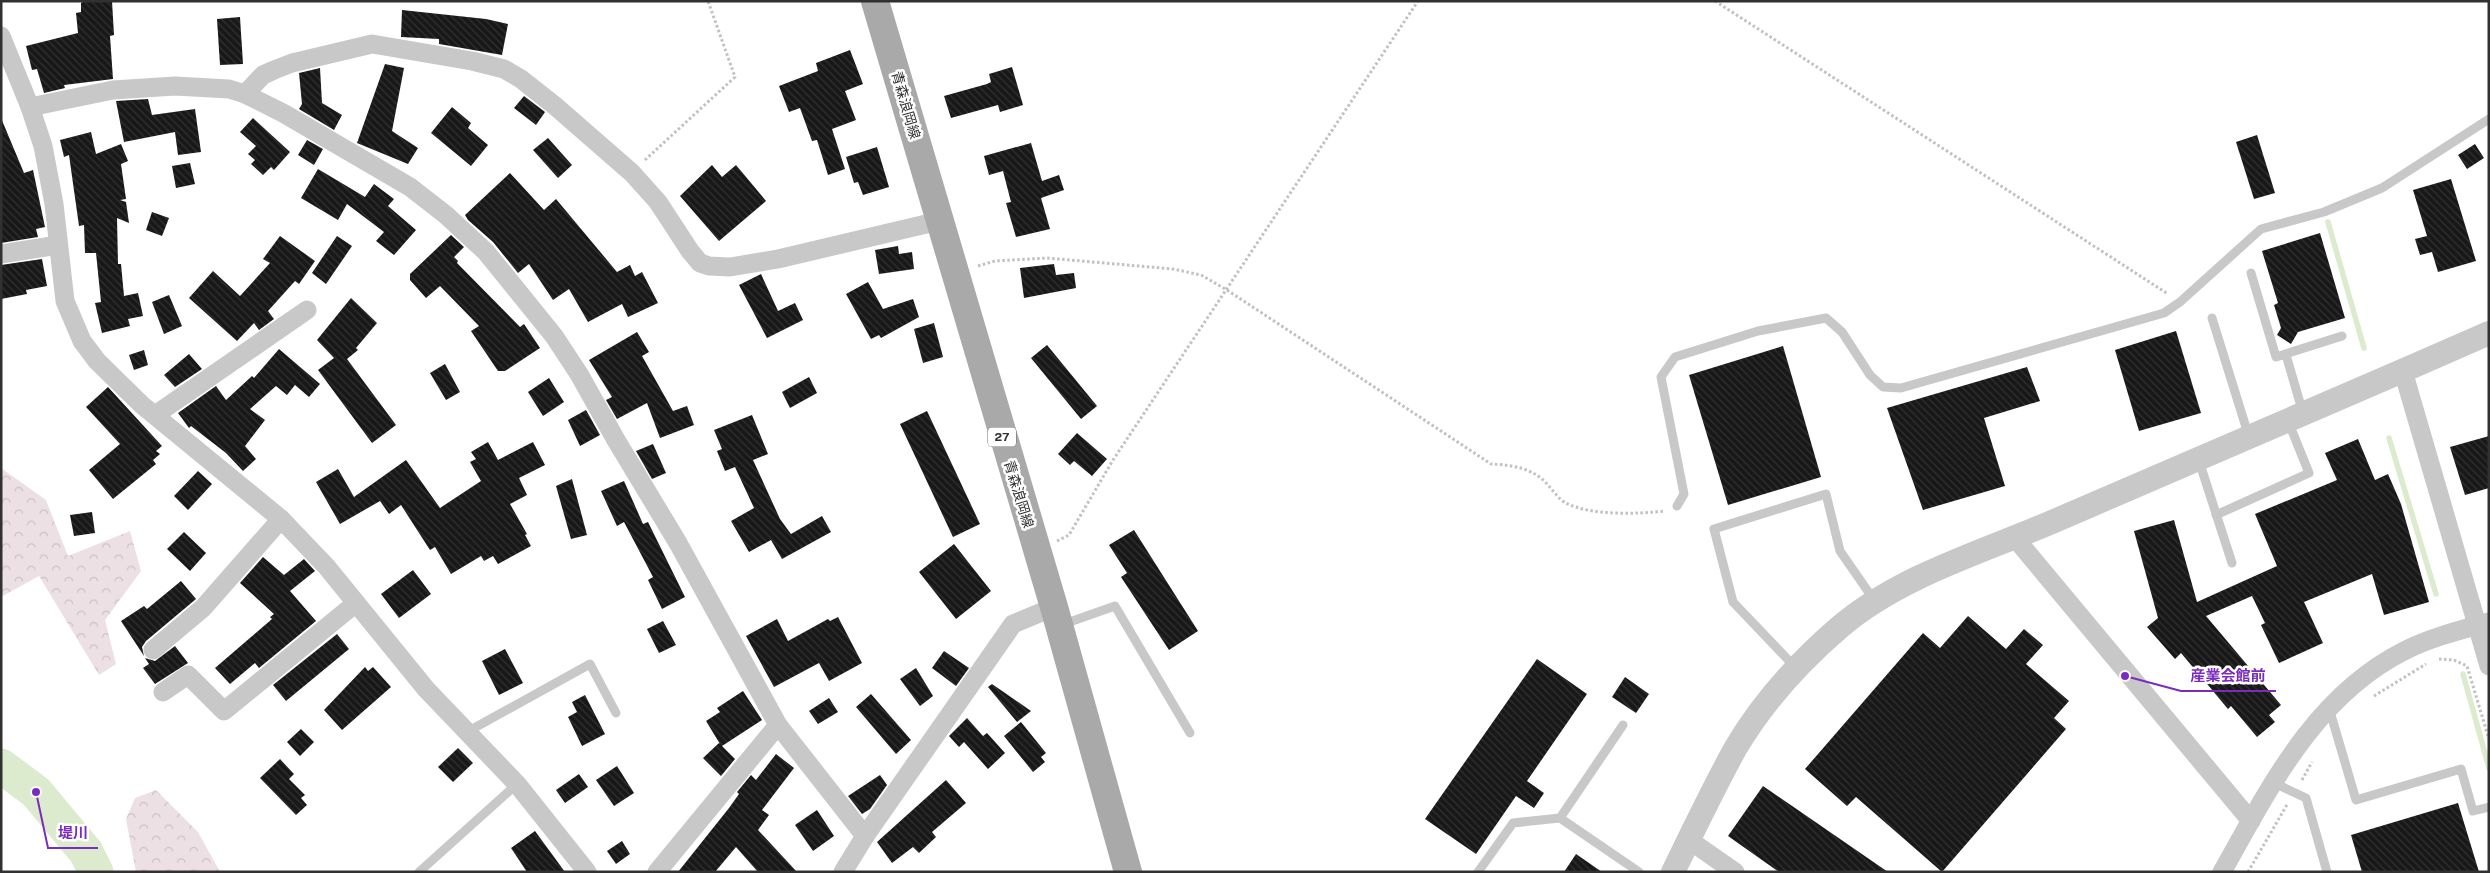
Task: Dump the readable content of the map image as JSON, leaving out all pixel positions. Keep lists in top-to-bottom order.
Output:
{
  "streets": {
    "main road": ["青森浪岡線", "27"]
  },
  "places": ["産業会館前", "堤川"]
}
